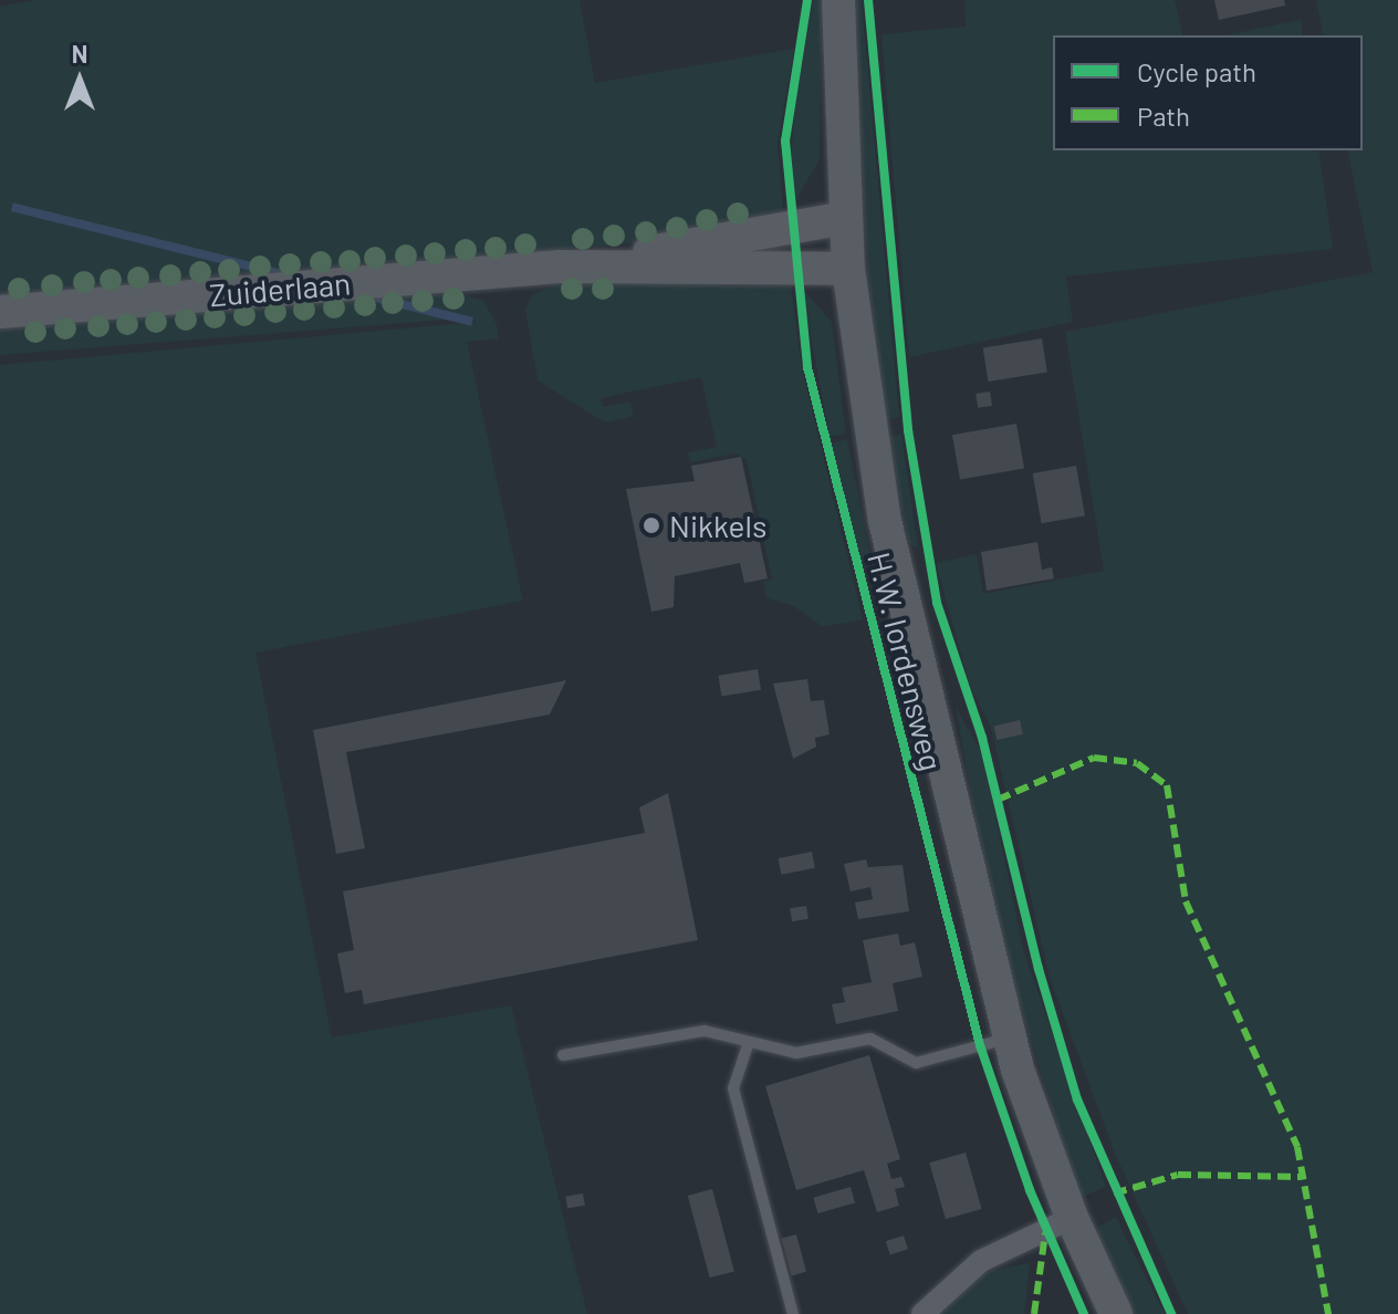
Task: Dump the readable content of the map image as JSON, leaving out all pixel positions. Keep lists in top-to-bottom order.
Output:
{
  "streets": {
    "main road": ["Zuiderlaan", "H.W. Iordensweg"]
  },
  "crossings": [
    ["Zuiderlaan", "H.W. Iordensweg"]
  ],
  "places": ["Nikkels"],
  "legend": ["Cycle path", "Path"],
  "north": "top"
}
